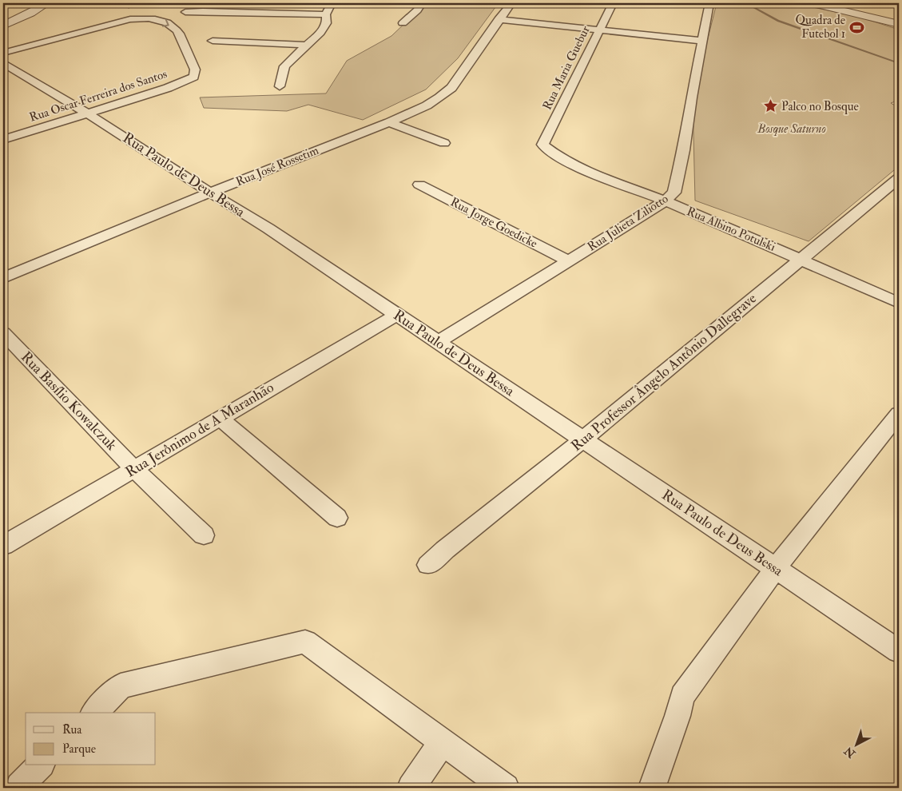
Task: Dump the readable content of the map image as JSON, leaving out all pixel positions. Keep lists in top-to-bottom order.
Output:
{
  "streets": {
    "street": [
      "Rua Maria Guebur",
      "Rua Oscar Ferreira dos Santos",
      "Rua José Rossetim",
      "Rua Paulo de Deus Bessa",
      "Rua Jorge Goedicke",
      "Rua Julieta Ziliotto",
      "Rua Albino Potulski",
      "Rua Professor Ângelo Antônio Dallegrave",
      "Rua Basílio Kowalczuk",
      "Rua Jerônimo de A Maranhão"
    ]
  },
  "crossings": [
    ["Rua Maria Guebur", "Rua Albino Potulski"],
    ["Rua Oscar Ferreira dos Santos", "Rua Paulo de Deus Bessa"],
    ["Rua José Rossetim", "Rua Paulo de Deus Bessa"],
    ["Rua Paulo de Deus Bessa", "Rua Julieta Ziliotto"],
    ["Rua Paulo de Deus Bessa", "Rua Professor Ângelo Antônio Dallegrave"],
    ["Rua Paulo de Deus Bessa", "Rua Jerônimo de A Maranhão"],
    ["Rua Jorge Goedicke", "Rua Julieta Ziliotto"],
    ["Rua Julieta Ziliotto", "Rua Albino Potulski"],
    ["Rua Albino Potulski", "Rua Professor Ângelo Antônio Dallegrave"],
    ["Rua Basílio Kowalczuk", "Rua Jerônimo de A Maranhão"]
  ],
  "parks": ["Bosque Saturno"],
  "places": {
    "sports": ["Quadra de Futebol 1"],
    "place": ["Palco no Bosque"]
  },
  "legend": ["Rua", "Parque"],
  "north": "bottom left"
}
